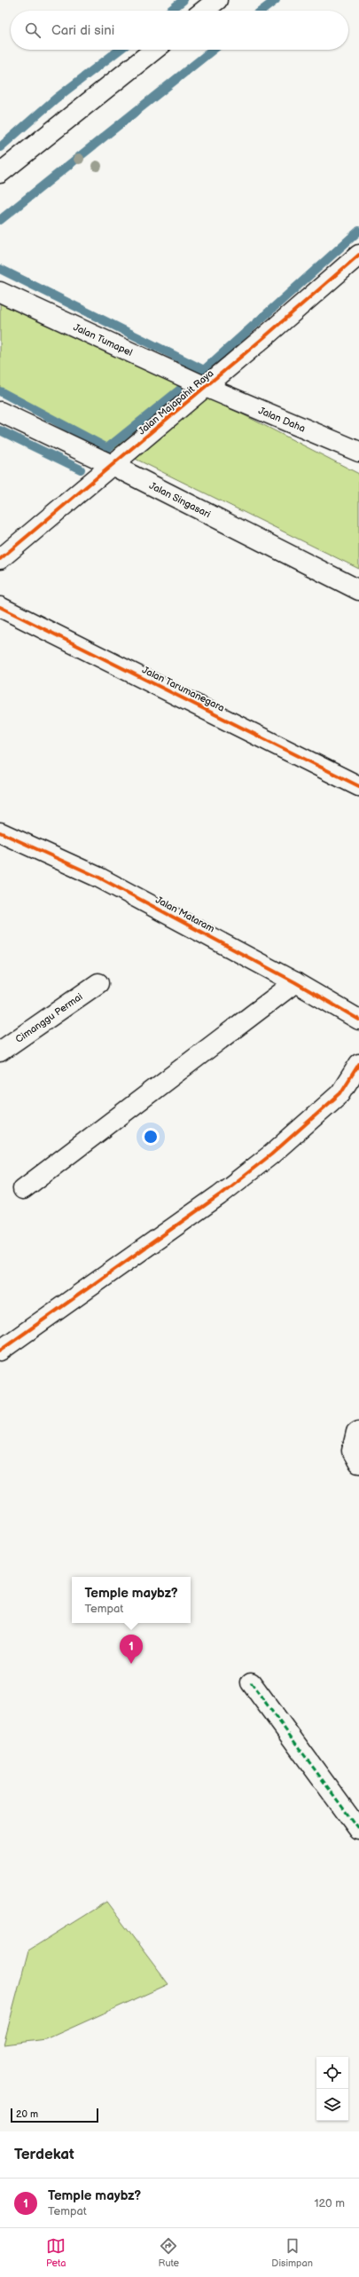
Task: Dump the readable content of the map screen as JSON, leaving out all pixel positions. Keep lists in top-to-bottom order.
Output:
{
  "streets": {
    "street": [
      "Jalan Tumapel",
      "Jalan Majapahit Raya",
      "Jalan Daha",
      "Jalan Singasari",
      "Jalan Tarumanegara",
      "Jalan Mataram",
      "Cimanggu Permai"
    ]
  },
  "crossings": [
    ["Jalan Tumapel", "Jalan Majapahit Raya"],
    ["Jalan Tumapel", "Jalan Daha"],
    ["Jalan Majapahit Raya", "Jalan Daha"],
    ["Jalan Majapahit Raya", "Jalan Singasari"]
  ],
  "scale_bar": "20 m",
  "page": {
    "search": "Cari di sini",
    "popup": ["Temple maybz?", "Tempat"],
    "pins": "1",
    "scale": "20 m",
    "heading": "Terdekat",
    "list": [
      {
        "mark": "1",
        "name": "Temple maybz?",
        "note": "Tempat",
        "value": "120 m"
      }
    ],
    "nav": ["Peta", "Rute", "Disimpan"]
  }
}
